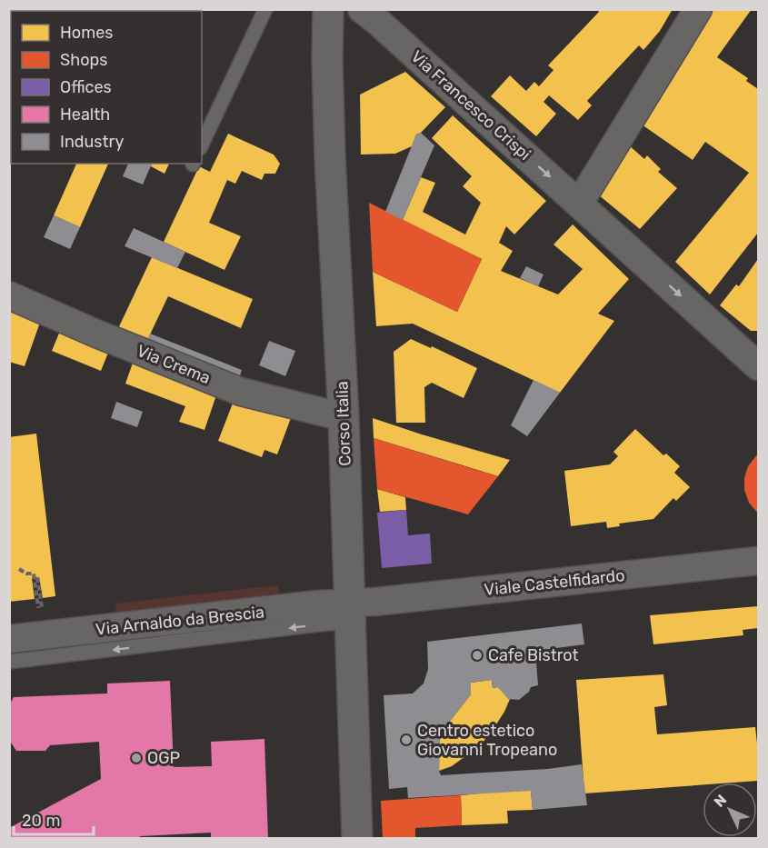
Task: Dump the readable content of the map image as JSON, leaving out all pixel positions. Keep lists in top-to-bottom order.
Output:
{
  "streets": {
    "street": [
      "Via Francesco Crispi",
      "Via Crema",
      "Corso Italia",
      "Viale Castelfidardo",
      "Via Arnaldo da Brescia"
    ]
  },
  "crossings": [
    ["Via Crema", "Corso Italia"],
    ["Corso Italia", "Viale Castelfidardo"],
    ["Corso Italia", "Via Arnaldo da Brescia"],
    ["Viale Castelfidardo", "Via Arnaldo da Brescia"]
  ],
  "one_way": ["Via Francesco Crispi"],
  "places": ["Cafe Bistrot", "Centro estetico Giovanni Tropeano", "OGP"],
  "legend": [
    "Homes",
    "Shops",
    "Offices",
    "Health",
    "Industry"
  ],
  "scale_bar": "20 m",
  "north": "top left"
}
